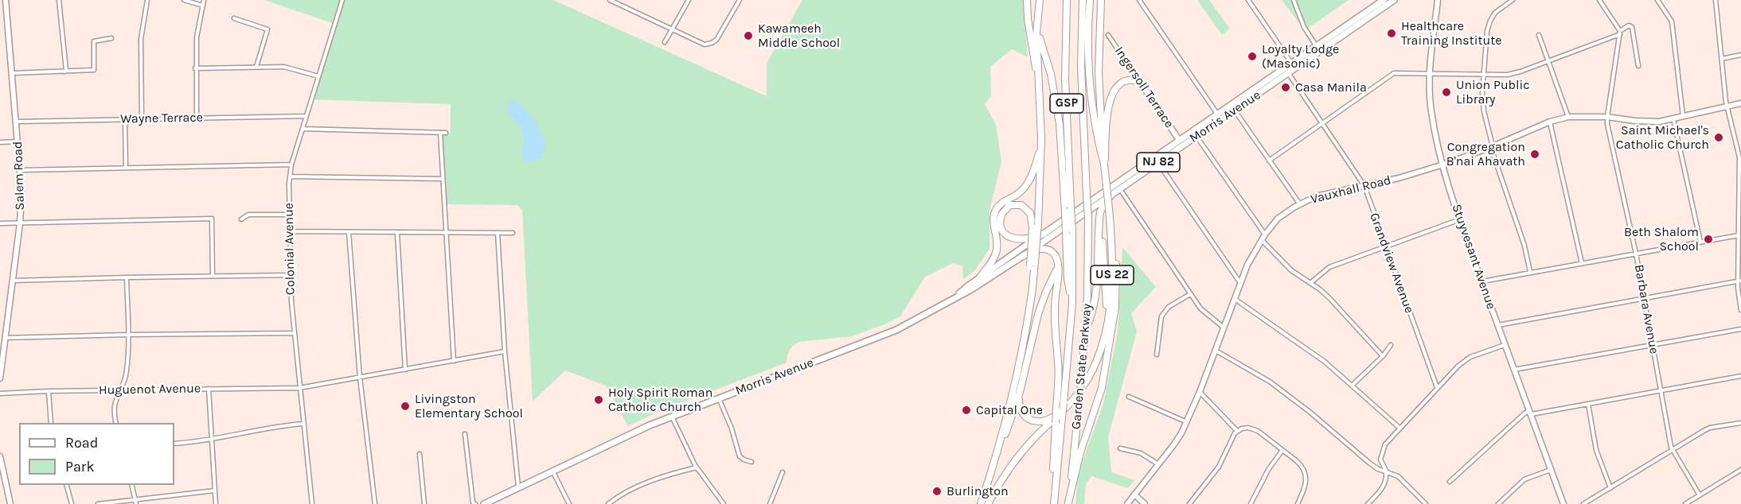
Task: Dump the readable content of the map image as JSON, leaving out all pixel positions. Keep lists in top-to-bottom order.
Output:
{
  "streets": {
    "highway": ["GSP", "US 22", "Garden State Parkway"],
    "main road": ["Morris Avenue", "NJ 82"],
    "street": [
      "Ingersoll Terrace",
      "Wayne Terrace",
      "Salem Road",
      "Vauxhall Road",
      "Colonial Avenue",
      "Stuyvesant Avenue",
      "Grandview Avenue",
      "Barbara Avenue",
      "Huguenot Avenue"
    ]
  },
  "crossings": [
    ["Ingersoll Terrace", "Morris Avenue"],
    ["Morris Avenue", "Grandview Avenue"],
    ["Wayne Terrace", "Salem Road"],
    ["Wayne Terrace", "Colonial Avenue"],
    ["Vauxhall Road", "Stuyvesant Avenue"],
    ["Vauxhall Road", "Grandview Avenue"],
    ["Vauxhall Road", "Barbara Avenue"],
    ["Colonial Avenue", "Huguenot Avenue"]
  ],
  "places": [
    "Healthcare Training Institute",
    "Kawameeh Middle School",
    "Loyalty Lodge (Masonic)",
    "Casa Manila",
    "Union Public Library",
    "Saint Michael's Catholic Church",
    "Congregation B'nai Ahavath",
    "Beth Shalom School",
    "Holy Spirit Roman Catholic Church",
    "Livingston Elementary School",
    "Capital One",
    "Burlington"
  ],
  "legend": ["Road", "Park"]
}
